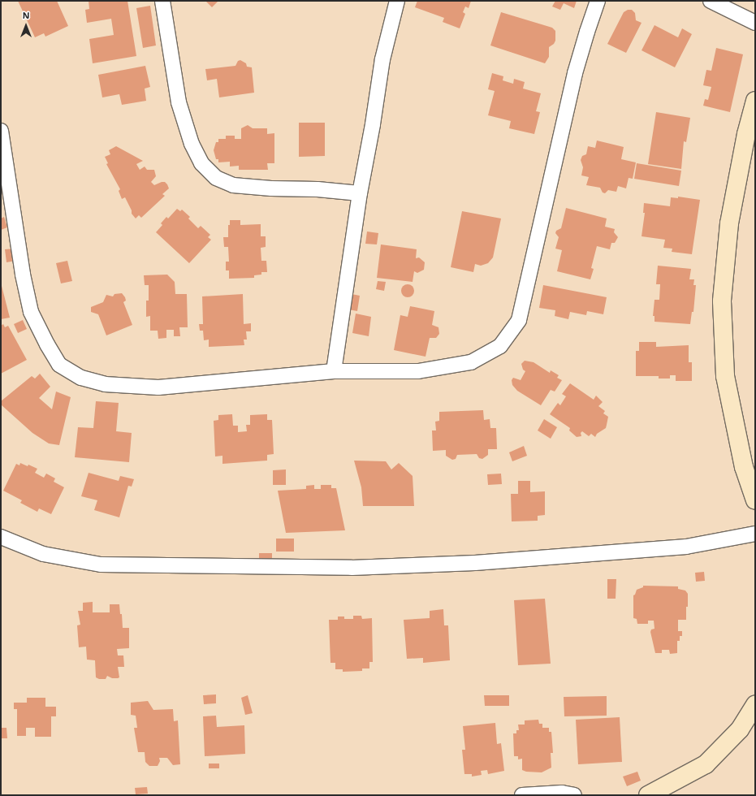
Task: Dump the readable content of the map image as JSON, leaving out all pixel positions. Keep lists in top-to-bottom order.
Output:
{
  "north": "top"
}
